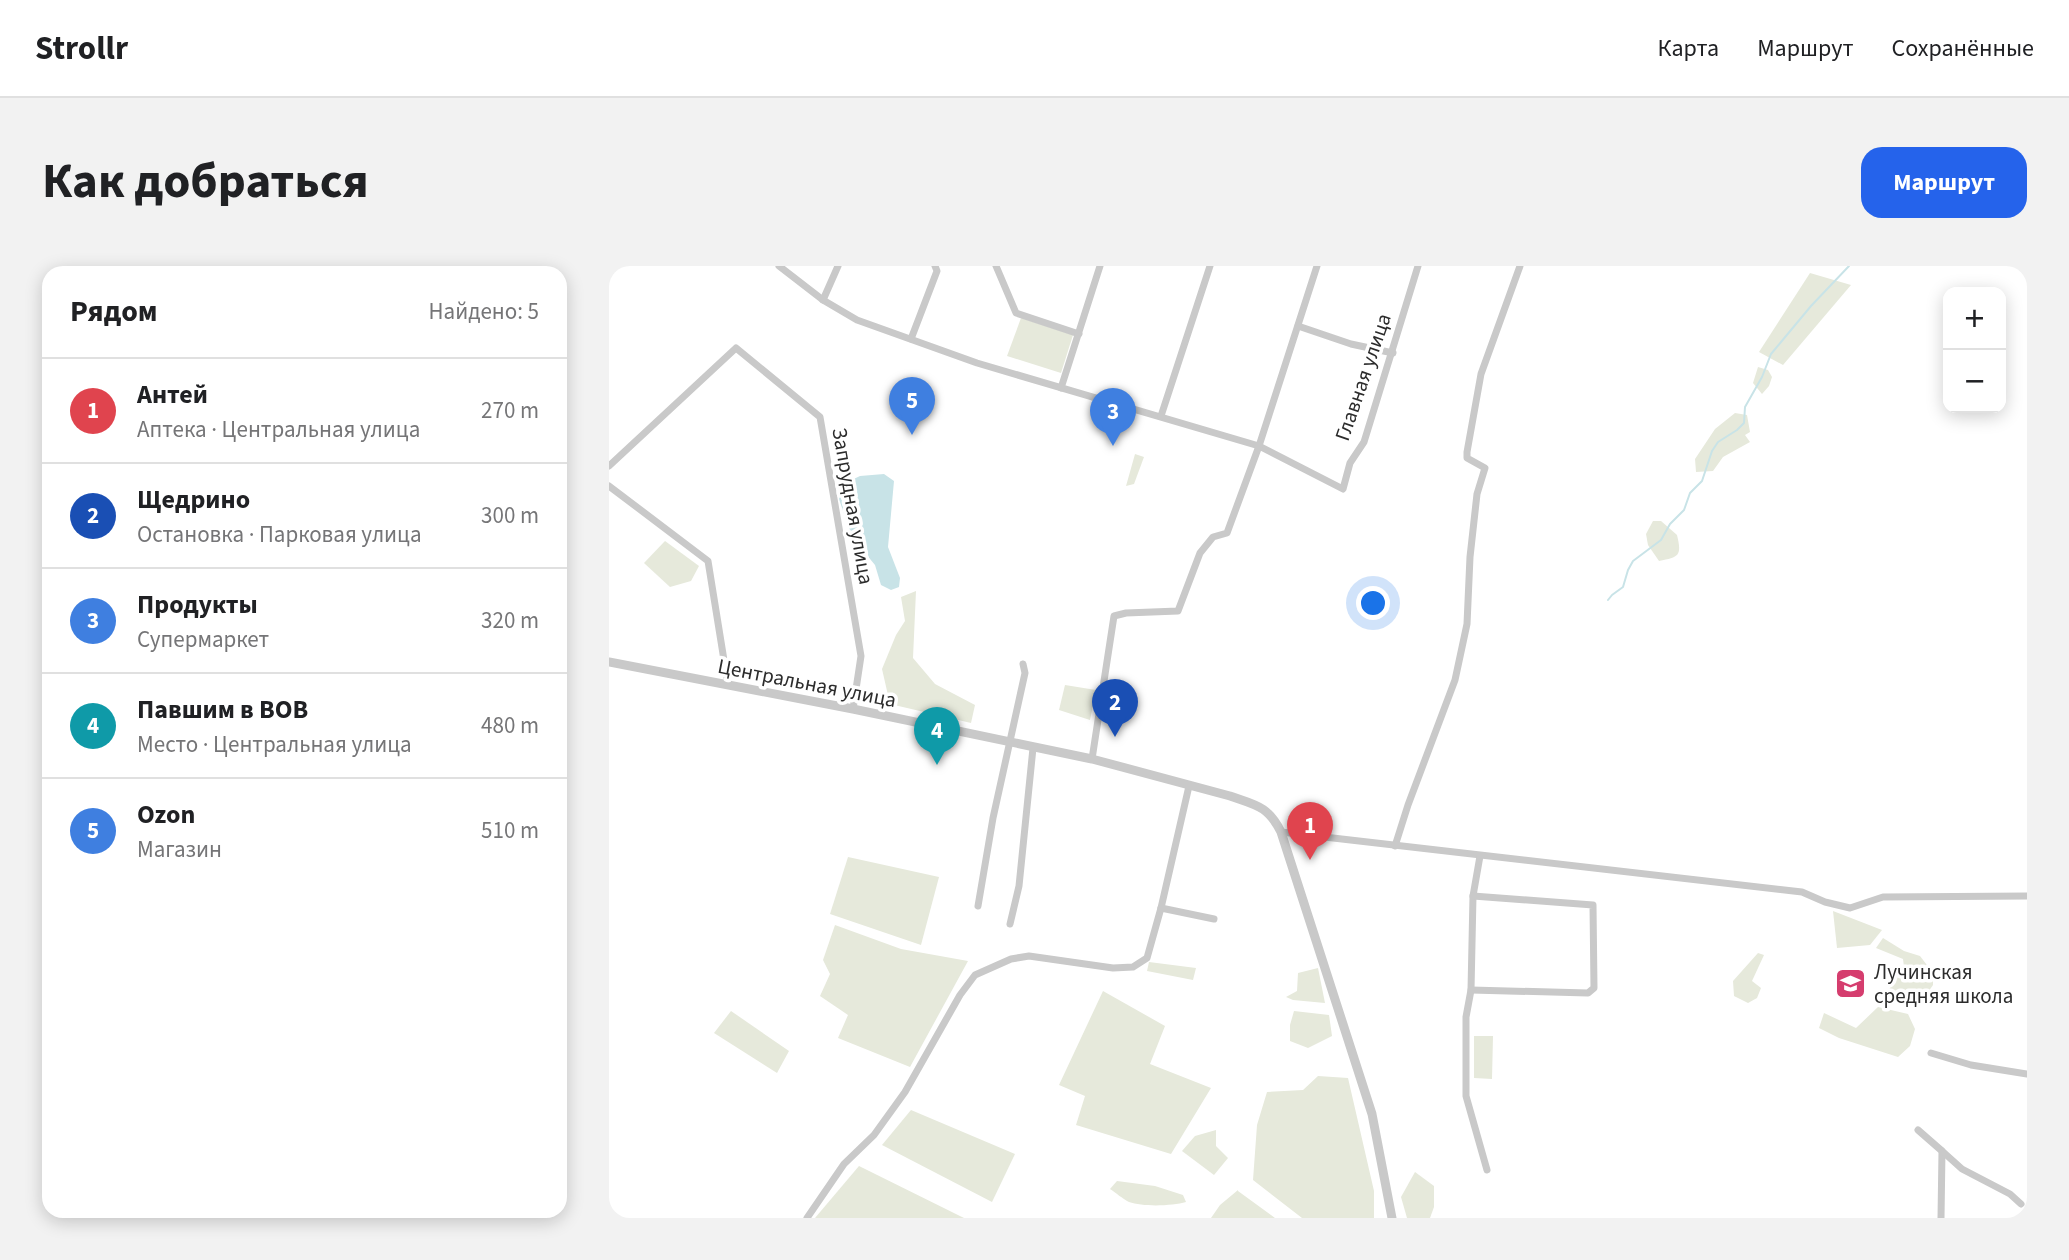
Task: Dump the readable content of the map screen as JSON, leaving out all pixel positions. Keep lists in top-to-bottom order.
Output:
{
  "streets": {
    "street": ["Главная улица", "Запрудная улица", "Центральная улица"]
  },
  "crossings": [
    ["Запрудная улица", "Центральная улица"]
  ],
  "places": {
    "school or university": ["Лучинская средняя школа"]
  },
  "page": {
    "header": "Strollr",
    "nav": ["Карта", "Маршрут", "Сохранённые"],
    "title": "Как добраться",
    "buttons": "Маршрут",
    "heading": ["Рядом", "Найдено: 5"],
    "map_buttons": ["+", "−"],
    "list": [
      {
        "mark": "1",
        "name": "Антей",
        "note": "Аптека · Центральная улица",
        "value": "270 m"
      },
      {
        "mark": "2",
        "name": "Щедрино",
        "note": "Остановка · Парковая улица",
        "value": "300 m"
      },
      {
        "mark": "3",
        "name": "Продукты",
        "note": "Супермаркет",
        "value": "320 m"
      },
      {
        "mark": "4",
        "name": "Павшим в ВОВ",
        "note": "Место · Центральная улица",
        "value": "480 m"
      },
      {
        "mark": "5",
        "name": "Ozon",
        "note": "Магазин",
        "value": "510 m"
      }
    ],
    "pins": [
      "5",
      "3",
      "2",
      "4",
      "1"
    ]
  }
}
